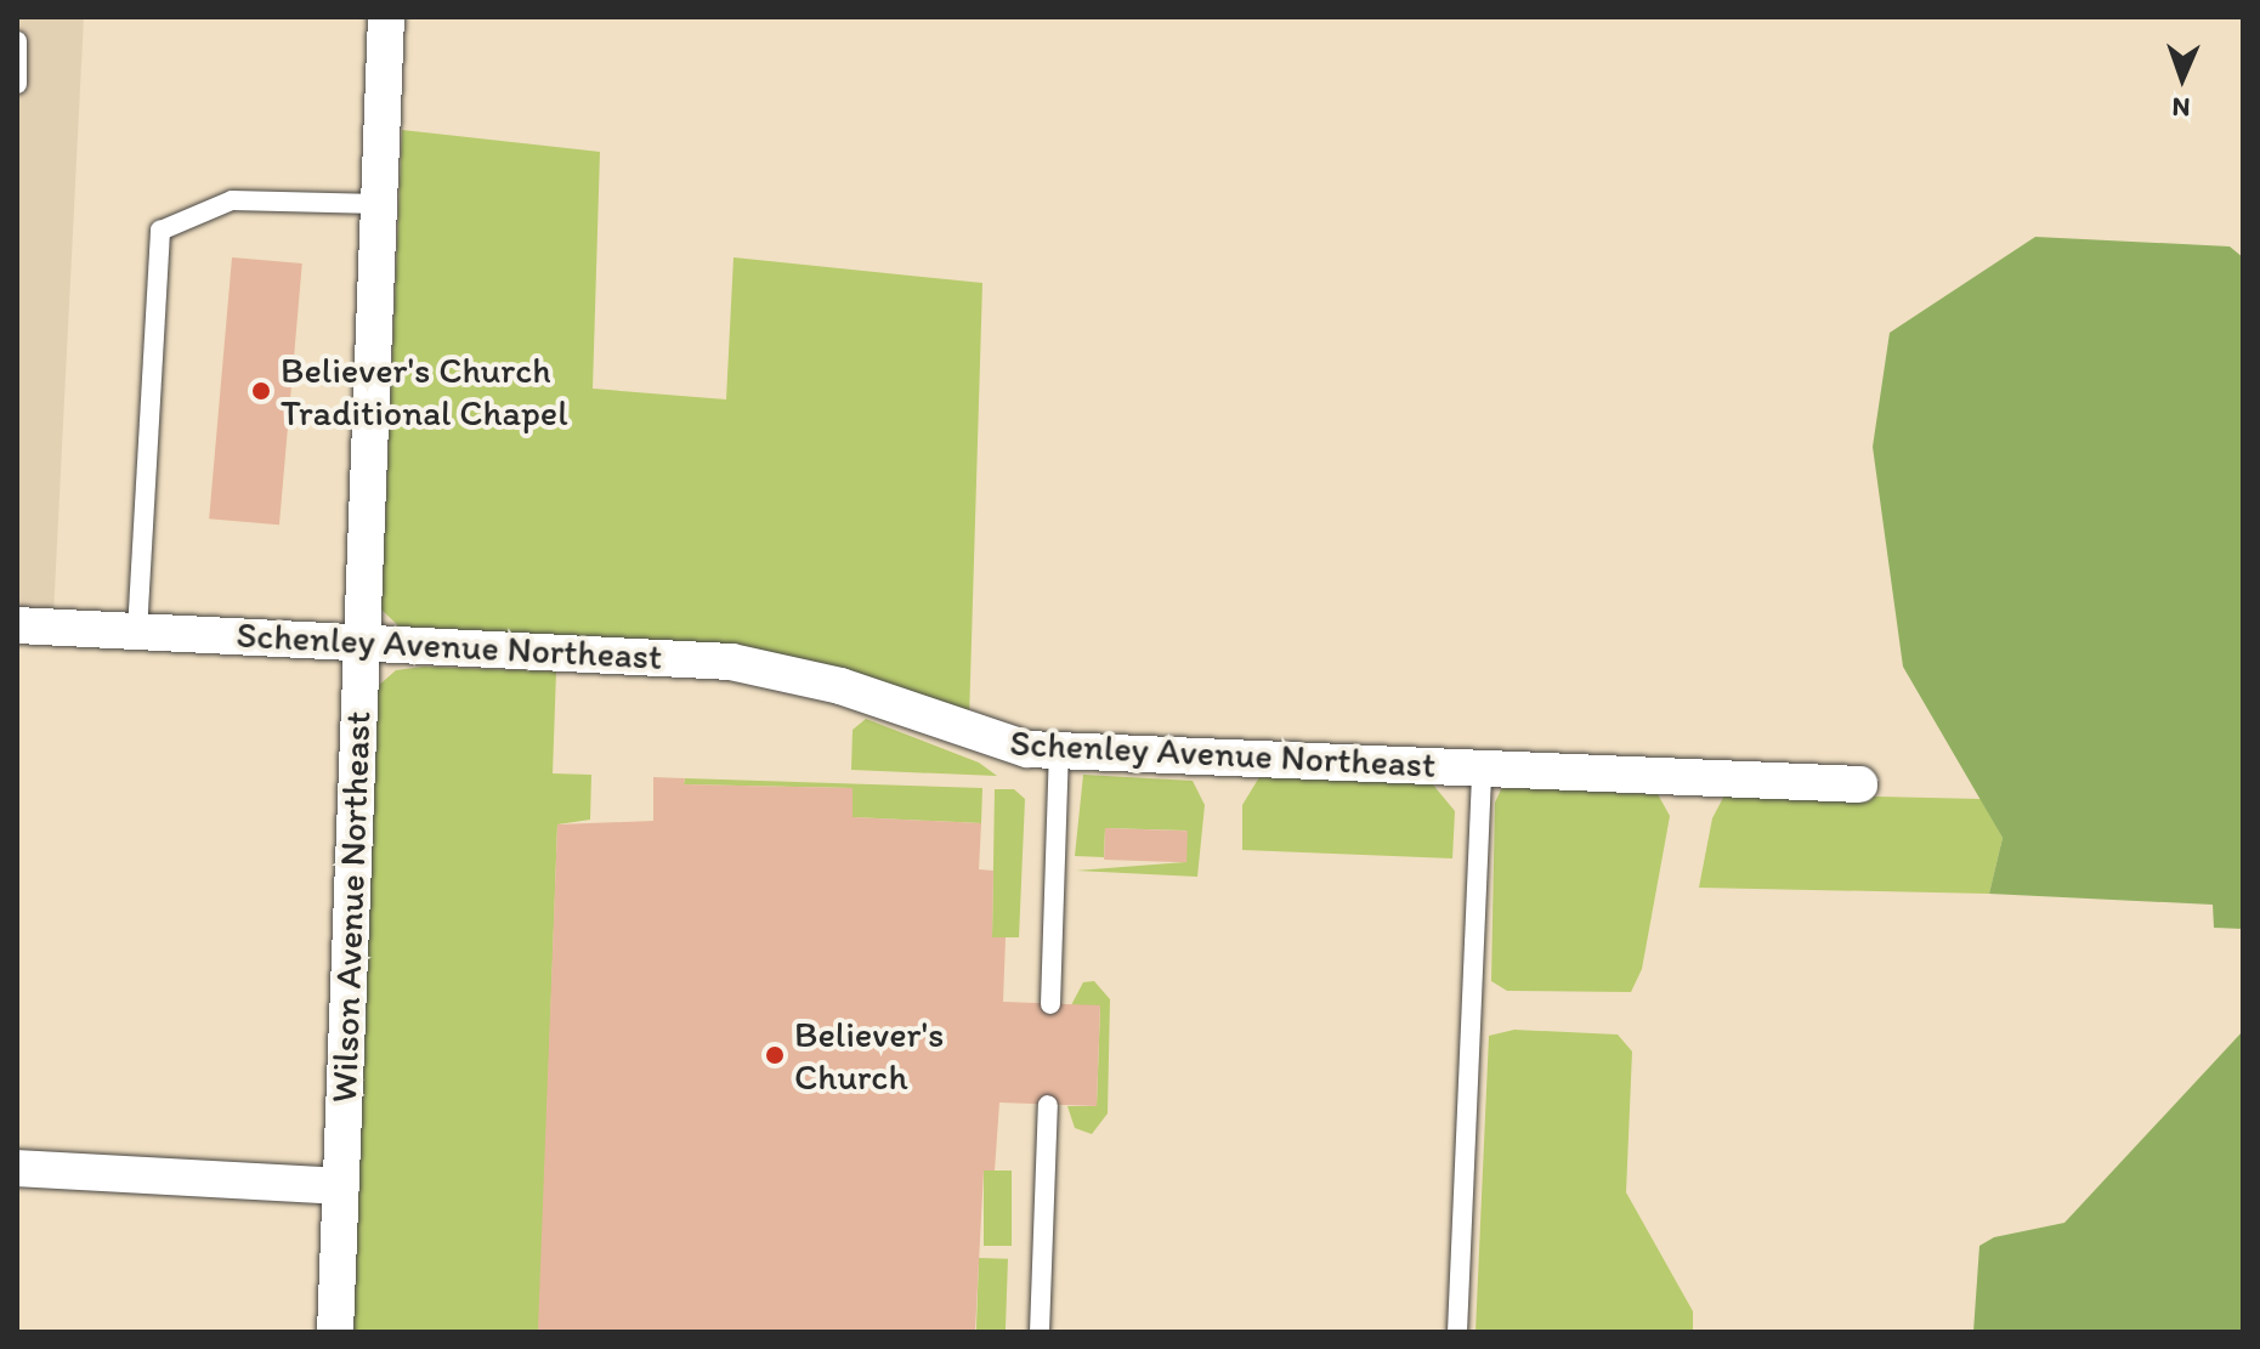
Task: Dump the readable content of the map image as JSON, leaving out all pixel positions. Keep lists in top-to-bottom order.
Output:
{
  "streets": {
    "street": ["Schenley Avenue Northeast", "Wilson Avenue Northeast"]
  },
  "crossings": [
    ["Schenley Avenue Northeast", "Wilson Avenue Northeast"]
  ],
  "places": ["Believer's Church Traditional Chapel", "Believer's Church"],
  "north": "bottom"
}
